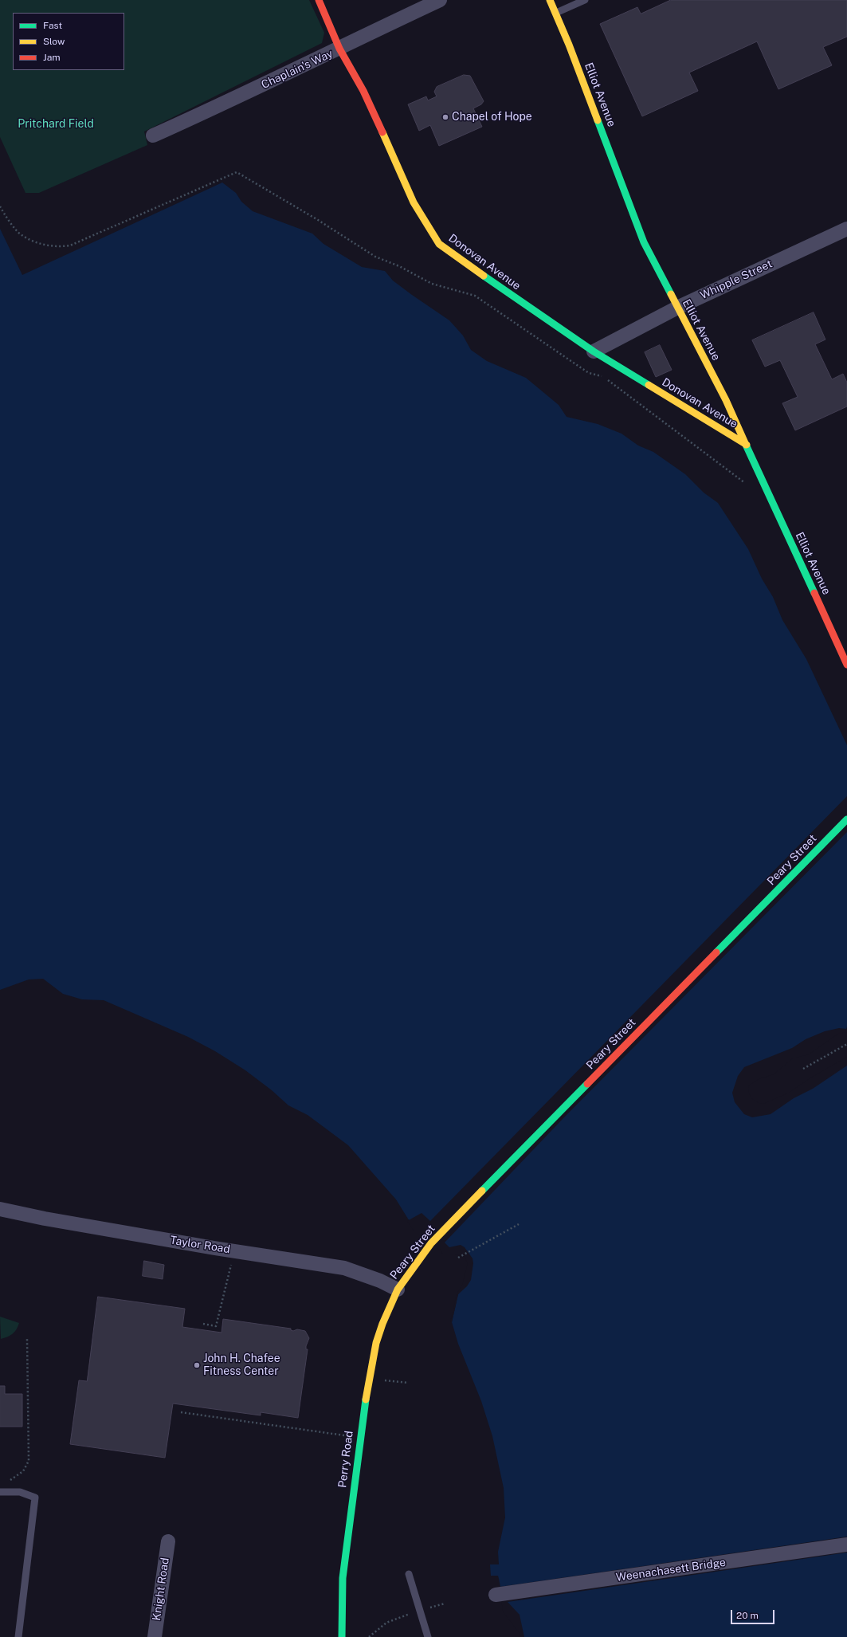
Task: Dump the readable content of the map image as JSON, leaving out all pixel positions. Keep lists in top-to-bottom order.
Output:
{
  "streets": {
    "street": [
      "Chaplain's Way",
      "Elliot Avenue",
      "Donovan Avenue",
      "Whipple Street",
      "Peary Street",
      "Taylor Road",
      "Perry Road",
      "Weenachasett Bridge",
      "Knight Road"
    ]
  },
  "crossings": [
    ["Chaplain's Way", "Donovan Avenue"],
    ["Elliot Avenue", "Donovan Avenue"],
    ["Elliot Avenue", "Whipple Street"],
    ["Donovan Avenue", "Whipple Street"],
    ["Peary Street", "Taylor Road"],
    ["Peary Street", "Perry Road"],
    ["Taylor Road", "Perry Road"]
  ],
  "parks": ["Pritchard Field"],
  "places": ["Chapel of Hope", "John H. Chafee Fitness Center"],
  "legend": ["Fast", "Slow", "Jam"],
  "scale_bar": "20 m"
}
